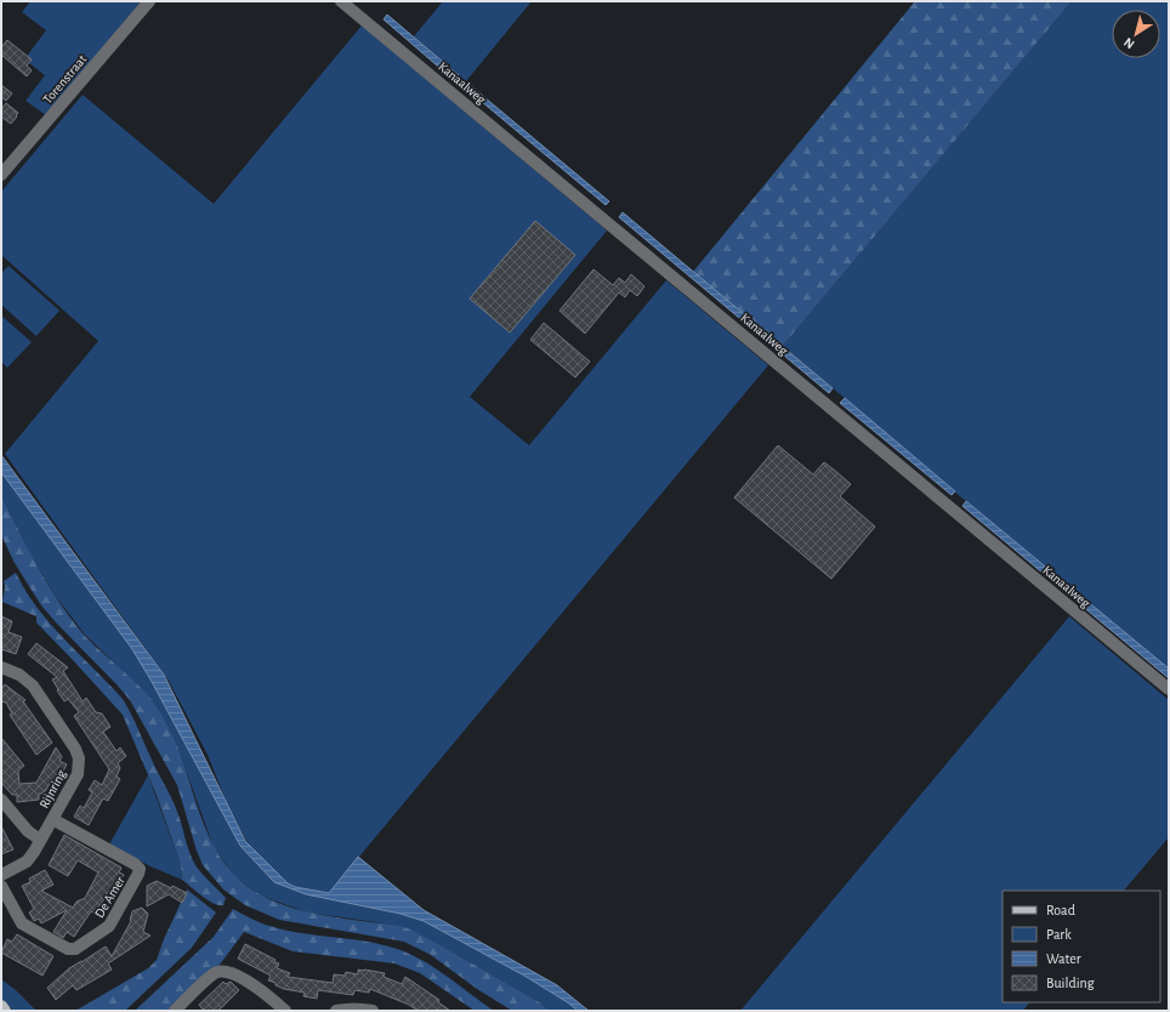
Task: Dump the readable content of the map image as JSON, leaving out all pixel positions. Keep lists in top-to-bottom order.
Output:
{
  "streets": {
    "street": [
      "Torenstraat",
      "Kanaalweg",
      "Rijnring",
      "De Amer"
    ]
  },
  "crossings": [
    ["Rijnring", "De Amer"]
  ],
  "legend": [
    "Road",
    "Park",
    "Water",
    "Building"
  ],
  "north": "bottom left"
}
